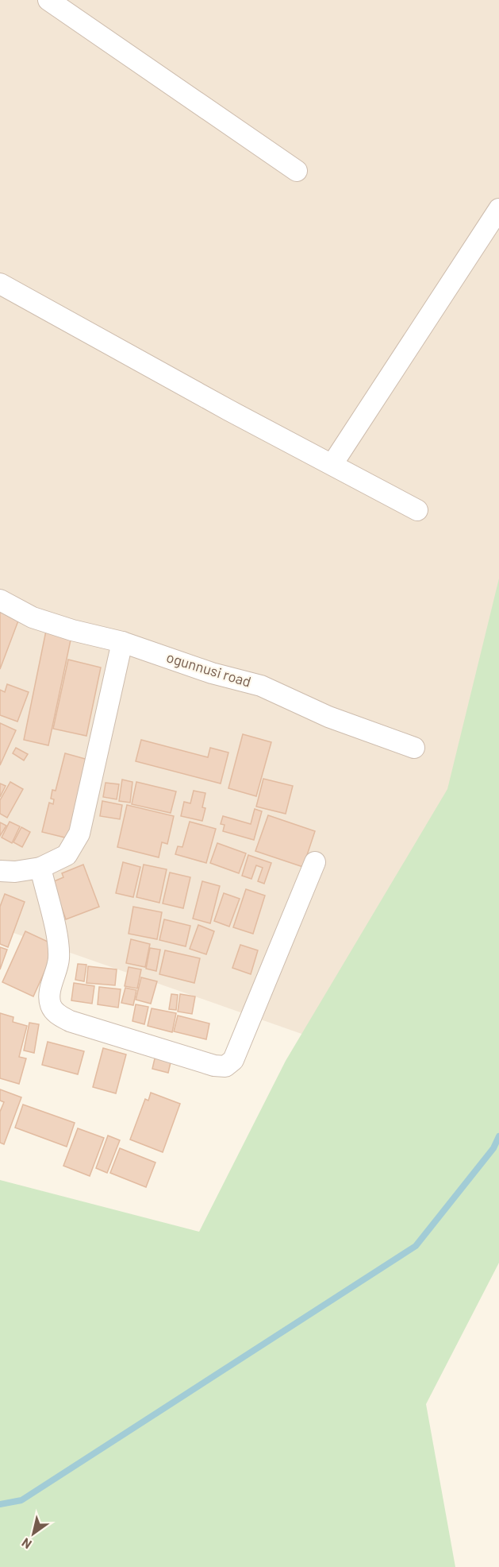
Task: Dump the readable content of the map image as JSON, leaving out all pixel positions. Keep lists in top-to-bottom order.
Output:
{
  "streets": {
    "street": ["ogunnusi road"]
  },
  "north": "bottom left"
}
